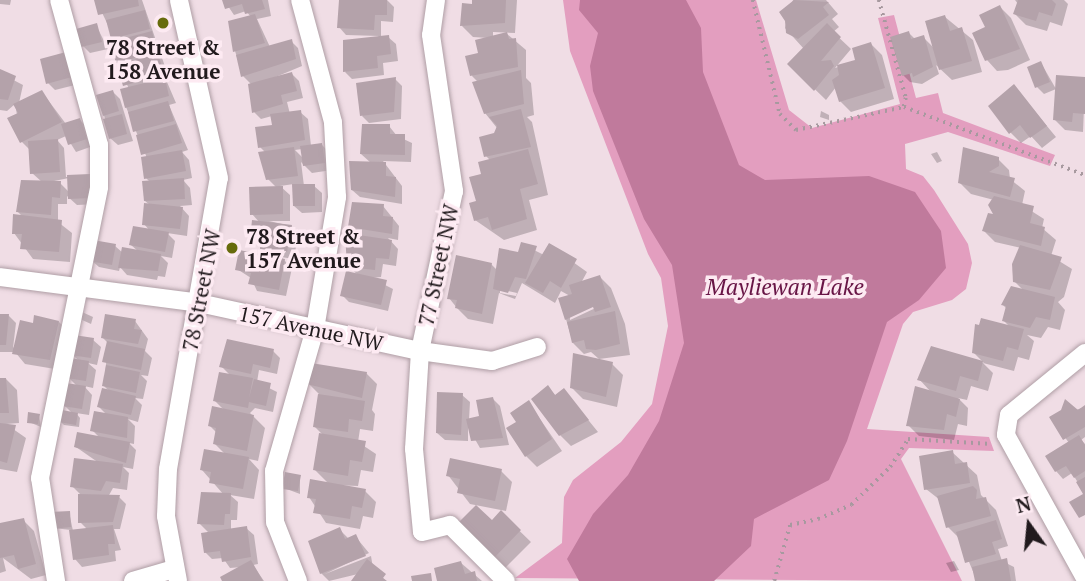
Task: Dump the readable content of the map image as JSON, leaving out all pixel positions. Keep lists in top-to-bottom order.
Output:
{
  "streets": {
    "street": ["77 Street NW", "78 Street NW", "157 Avenue NW"]
  },
  "crossings": [
    ["77 Street NW", "157 Avenue NW"],
    ["78 Street NW", "157 Avenue NW"]
  ],
  "water": ["Mayliewan Lake"],
  "places": ["78 Street & 158 Avenue", "78 Street & 157 Avenue"],
  "north": "top"
}
